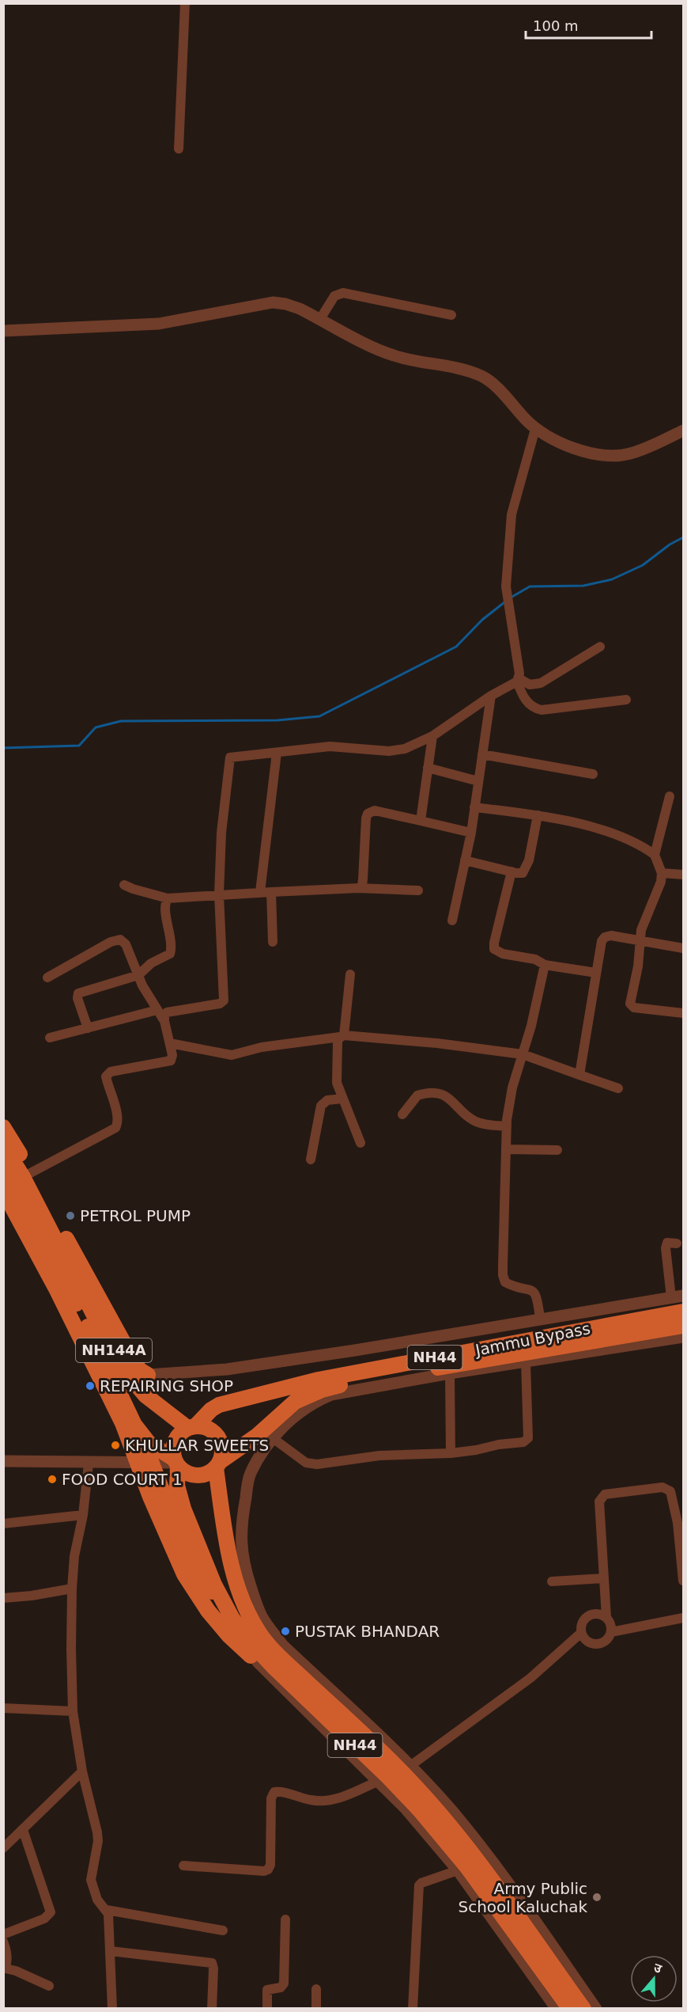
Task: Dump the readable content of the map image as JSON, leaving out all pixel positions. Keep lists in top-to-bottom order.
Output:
{
  "streets": {
    "highway": ["Jammu Bypass", "NH144A", "NH44"]
  },
  "crossings": [
    ["Jammu Bypass", "NH144A"],
    ["Jammu Bypass", "NH44"],
    ["NH144A", "NH44"]
  ],
  "places": [
    "PETROL PUMP",
    "REPAIRING SHOP",
    "KHULLAR SWEETS",
    "FOOD COURT 1",
    "PUSTAK BHANDAR",
    "Army Public School Kaluchak"
  ],
  "scale_bar": "100 m",
  "north": "top"
}
